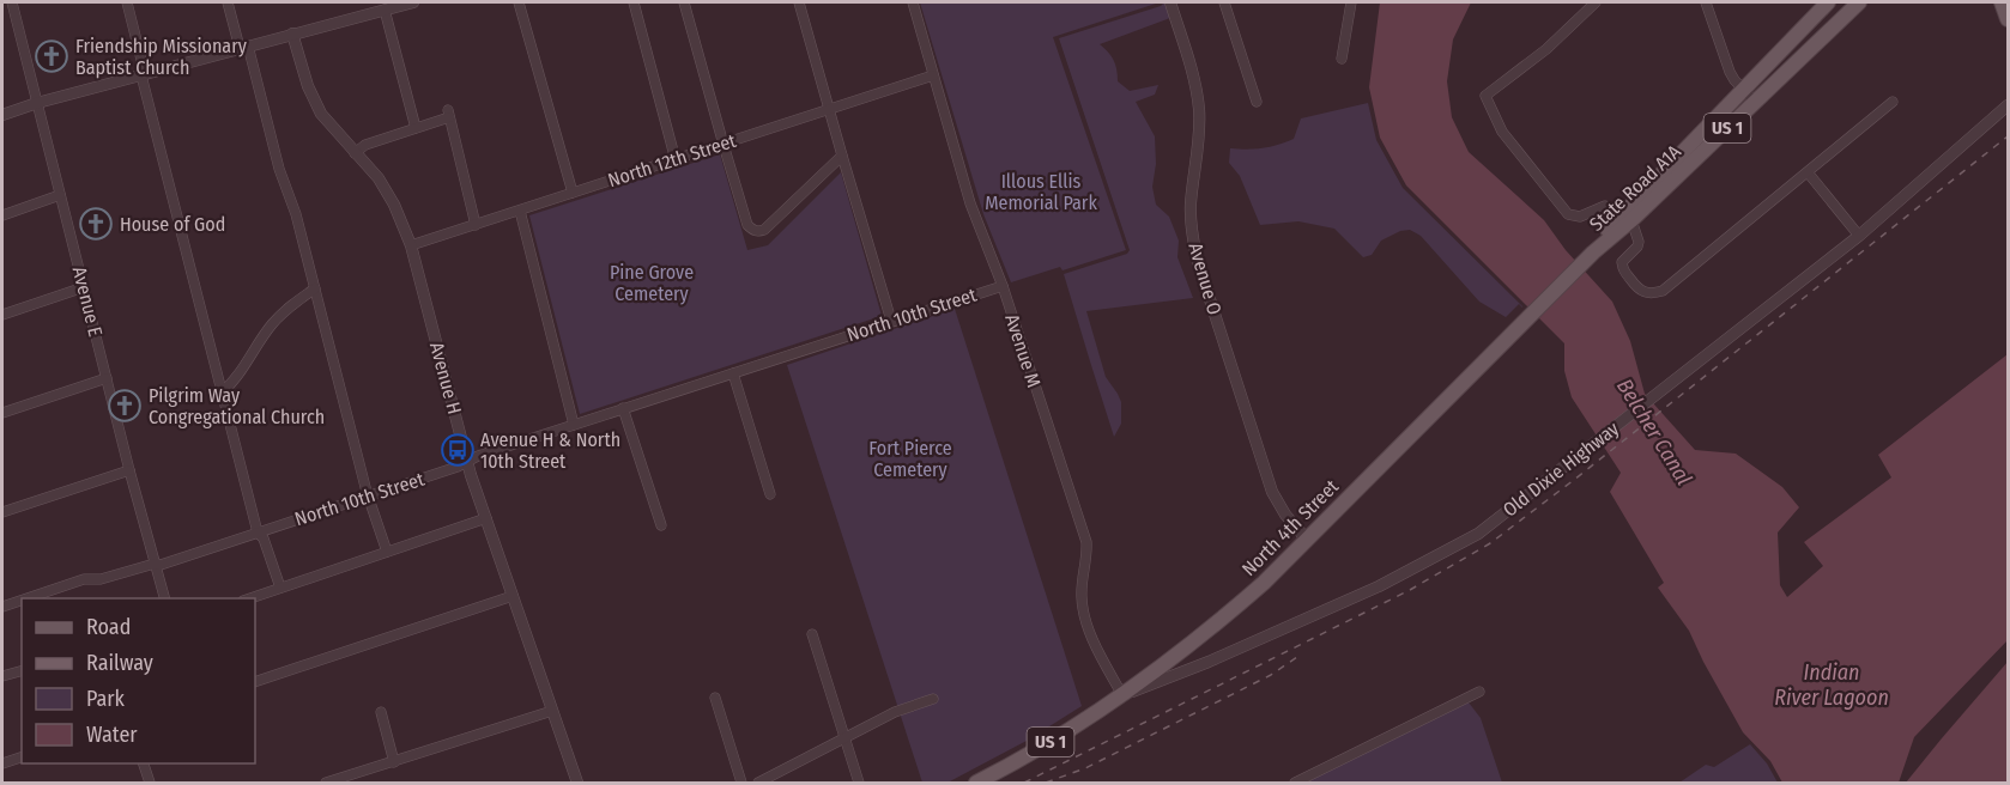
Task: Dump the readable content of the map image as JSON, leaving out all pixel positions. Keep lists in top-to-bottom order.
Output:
{
  "streets": {
    "main road": ["US 1", "State Road A1A", "North 4th Street"],
    "street": [
      "North 12th Street",
      "Avenue O",
      "Avenue E",
      "North 10th Street",
      "Avenue M",
      "Avenue H",
      "Old Dixie Highway"
    ]
  },
  "crossings": [
    ["North 12th Street", "Avenue M"],
    ["North 12th Street", "Avenue H"],
    ["State Road A1A", "North 4th Street"],
    ["Avenue O", "North 4th Street"],
    ["Avenue E", "North 10th Street"],
    ["North 10th Street", "Avenue M"],
    ["North 10th Street", "Avenue H"],
    ["Avenue M", "Old Dixie Highway"],
    ["Avenue M", "North 4th Street"],
    ["Old Dixie Highway", "North 4th Street"]
  ],
  "water": ["Belcher Canal", "Indian River Lagoon"],
  "parks": ["Illous Ellis Memorial Park", "Pine Grove Cemetery", "Fort Pierce Cemetery"],
  "places": {
    "church": ["Friendship Missionary Baptist Church", "House of God", "Pilgrim Way Congregational Church"],
    "bus stop": ["Avenue H & North 10th Street"]
  },
  "legend": [
    "Road",
    "Railway",
    "Park",
    "Water"
  ]
}
